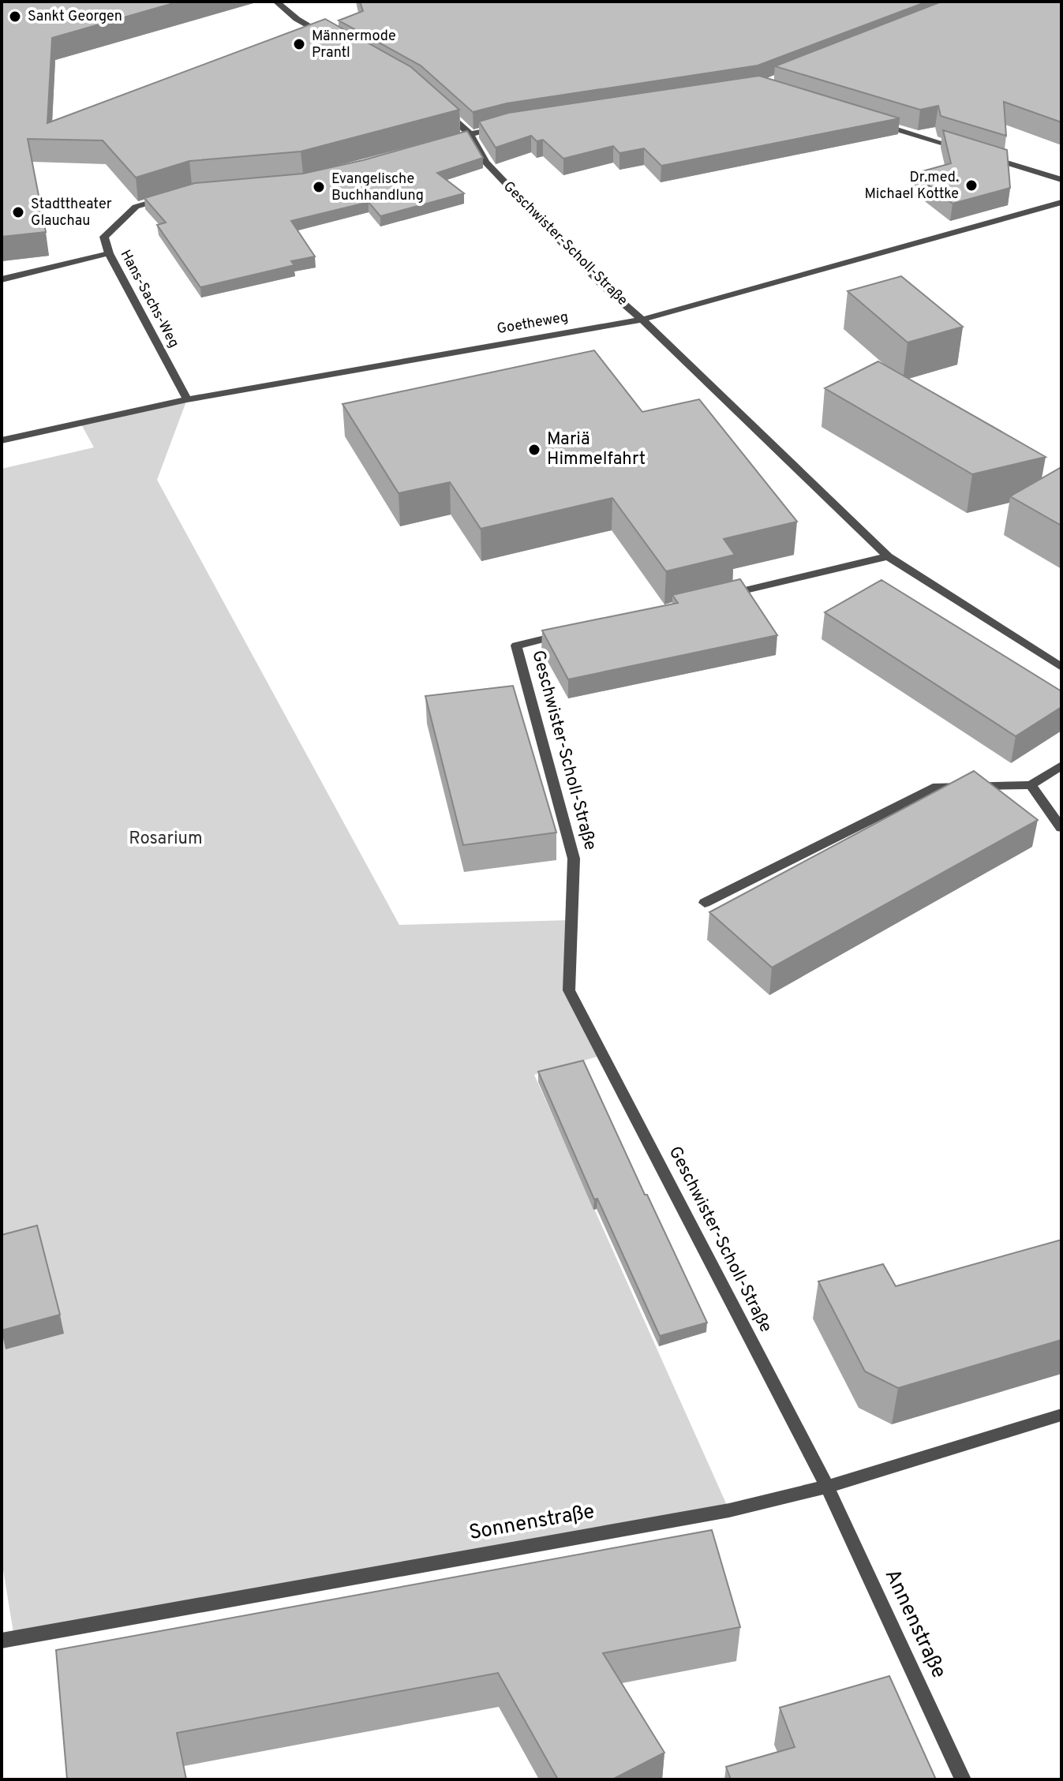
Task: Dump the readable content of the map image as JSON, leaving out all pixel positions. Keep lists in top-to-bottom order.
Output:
{
  "streets": {
    "street": [
      "Geschwister-Scholl-Straße",
      "Hans-Sachs-Weg",
      "Goetheweg",
      "Sonnenstraße",
      "Annenstraße"
    ]
  },
  "crossings": [
    ["Geschwister-Scholl-Straße", "Goetheweg"],
    ["Geschwister-Scholl-Straße", "Sonnenstraße"],
    ["Geschwister-Scholl-Straße", "Annenstraße"],
    ["Hans-Sachs-Weg", "Goetheweg"],
    ["Sonnenstraße", "Annenstraße"]
  ],
  "parks": ["Rosarium"],
  "places": [
    "Sankt Georgen",
    "Männermode Prantl",
    "Dr.med. Michael Kottke",
    "Evangelische Buchhandlung",
    "Stadttheater Glauchau",
    "Mariä Himmelfahrt"
  ]
}
